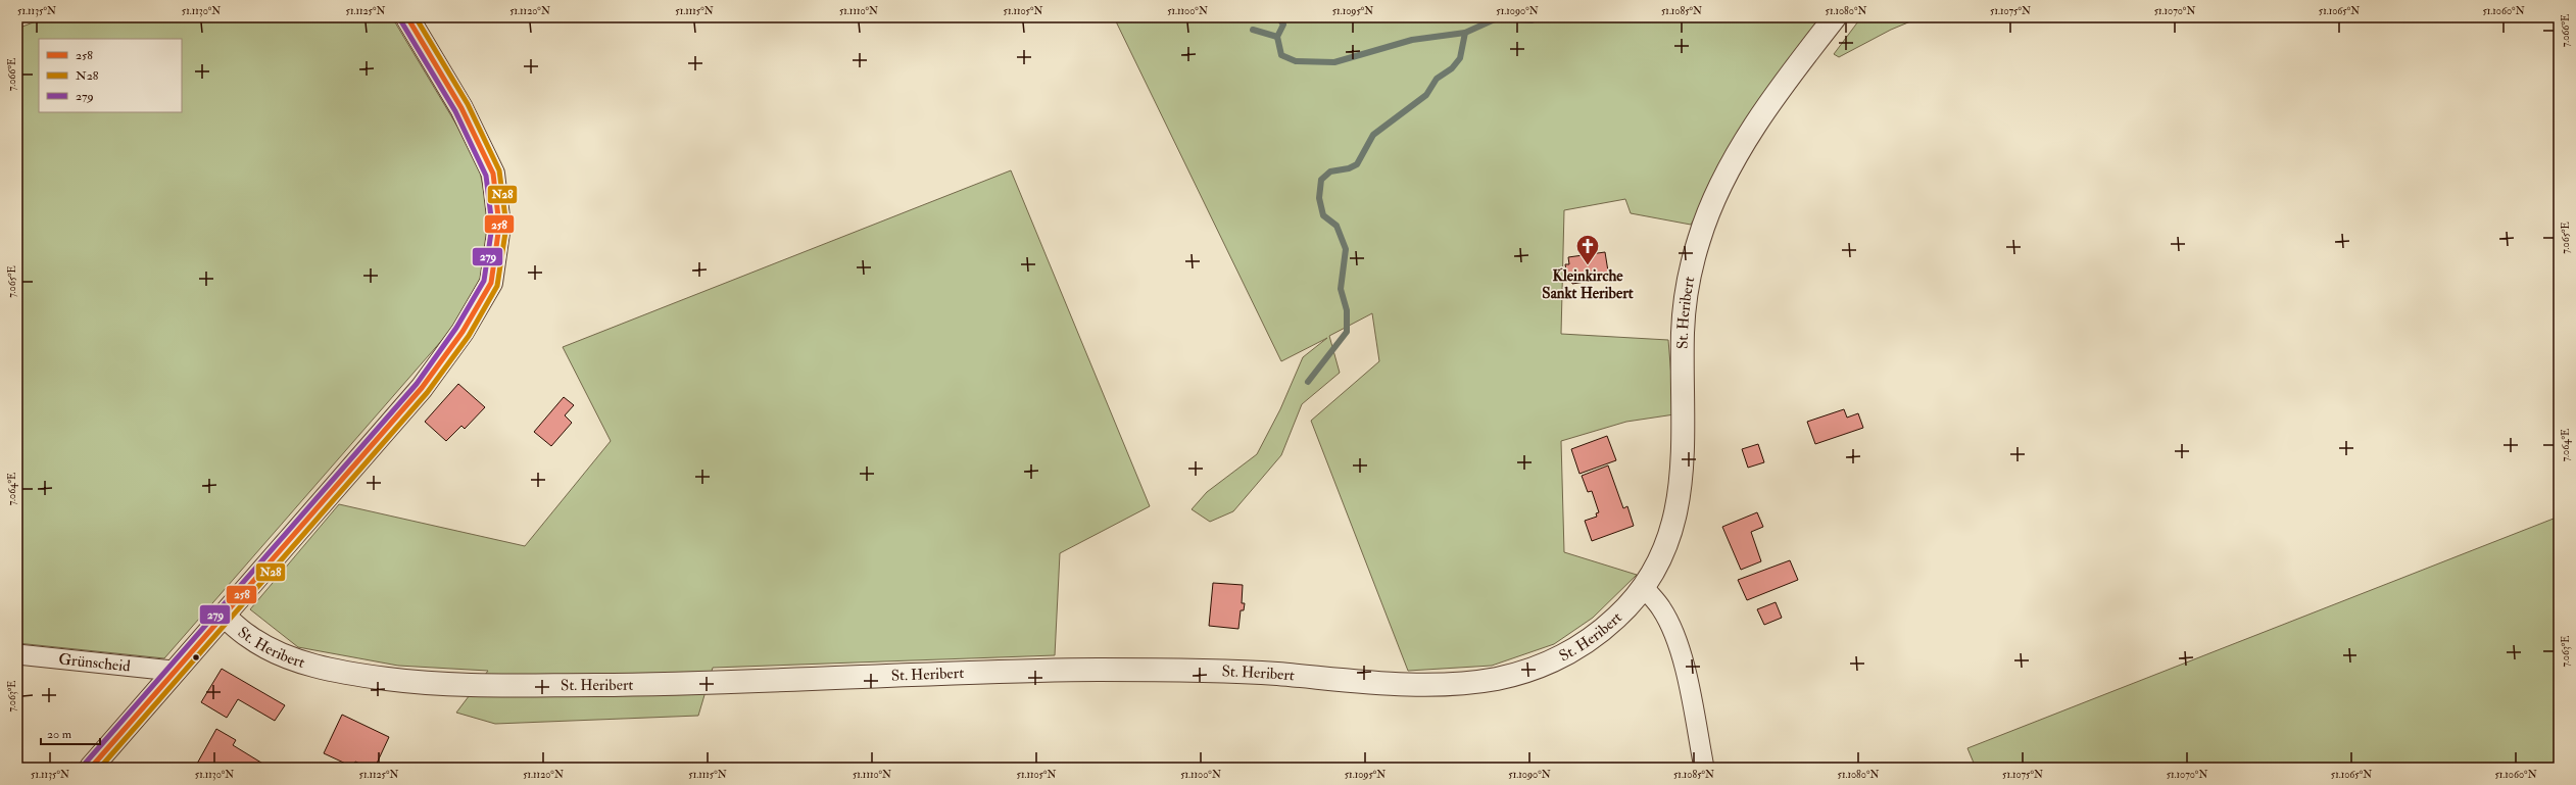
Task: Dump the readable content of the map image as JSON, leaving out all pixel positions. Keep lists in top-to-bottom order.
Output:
{
  "streets": {
    "street": ["St. Heribert", "Grünscheid"]
  },
  "places": {
    "church": ["Kleinkirche Sankt Heribert"]
  },
  "lines": ["transit line 258", "transit line N28", "transit line 279"],
  "legend": ["258", "N28", "279"],
  "scale_bar": "20 m",
  "coordinates": [
    "51.1135°N",
    "51.1130°N",
    "51.1125°N",
    "51.1120°N",
    "51.1115°N",
    "51.1110°N",
    "51.1105°N",
    "51.1100°N",
    "51.1095°N",
    "51.1090°N",
    "51.1085°N",
    "51.1080°N",
    "51.1075°N",
    "51.1070°N",
    "51.1065°N",
    "51.1060°N",
    "7.066°E",
    "7.065°E",
    "7.064°E",
    "7.063°E"
  ]
}
